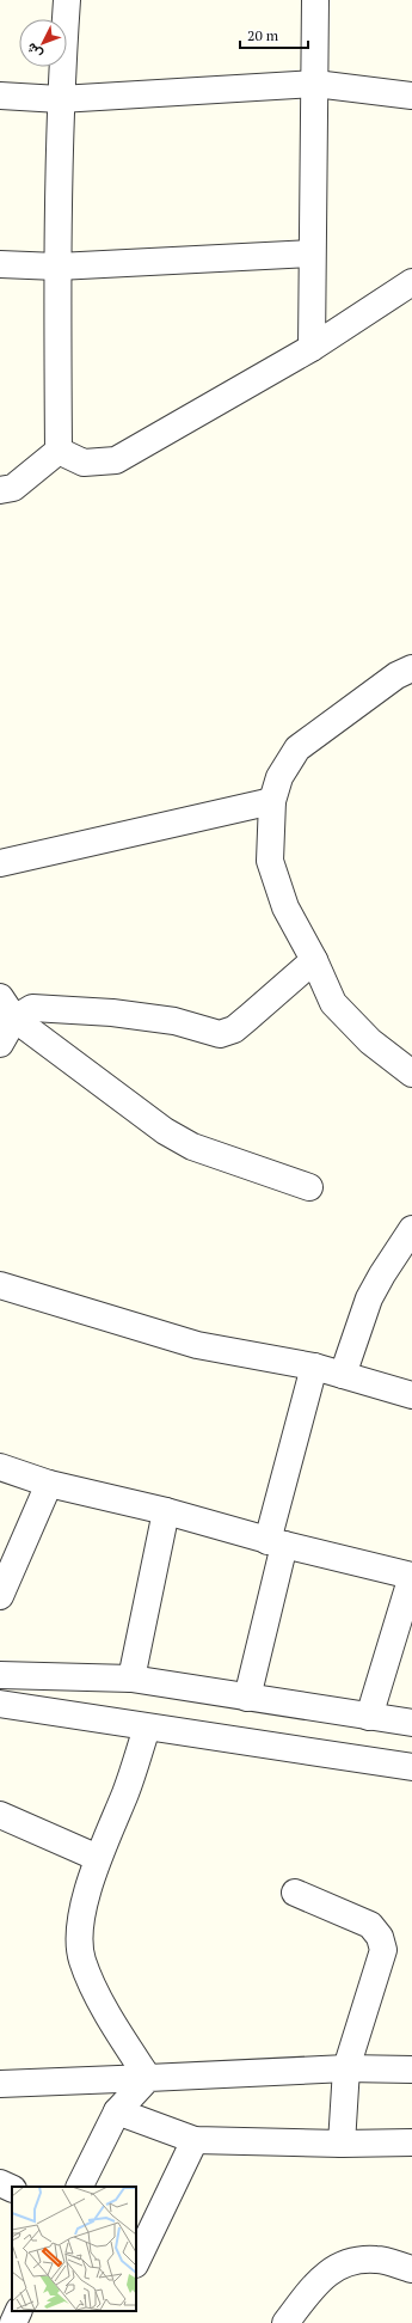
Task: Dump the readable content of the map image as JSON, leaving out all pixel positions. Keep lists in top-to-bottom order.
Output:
{
  "scale_bar": "20 m",
  "north": "bottom left"
}
